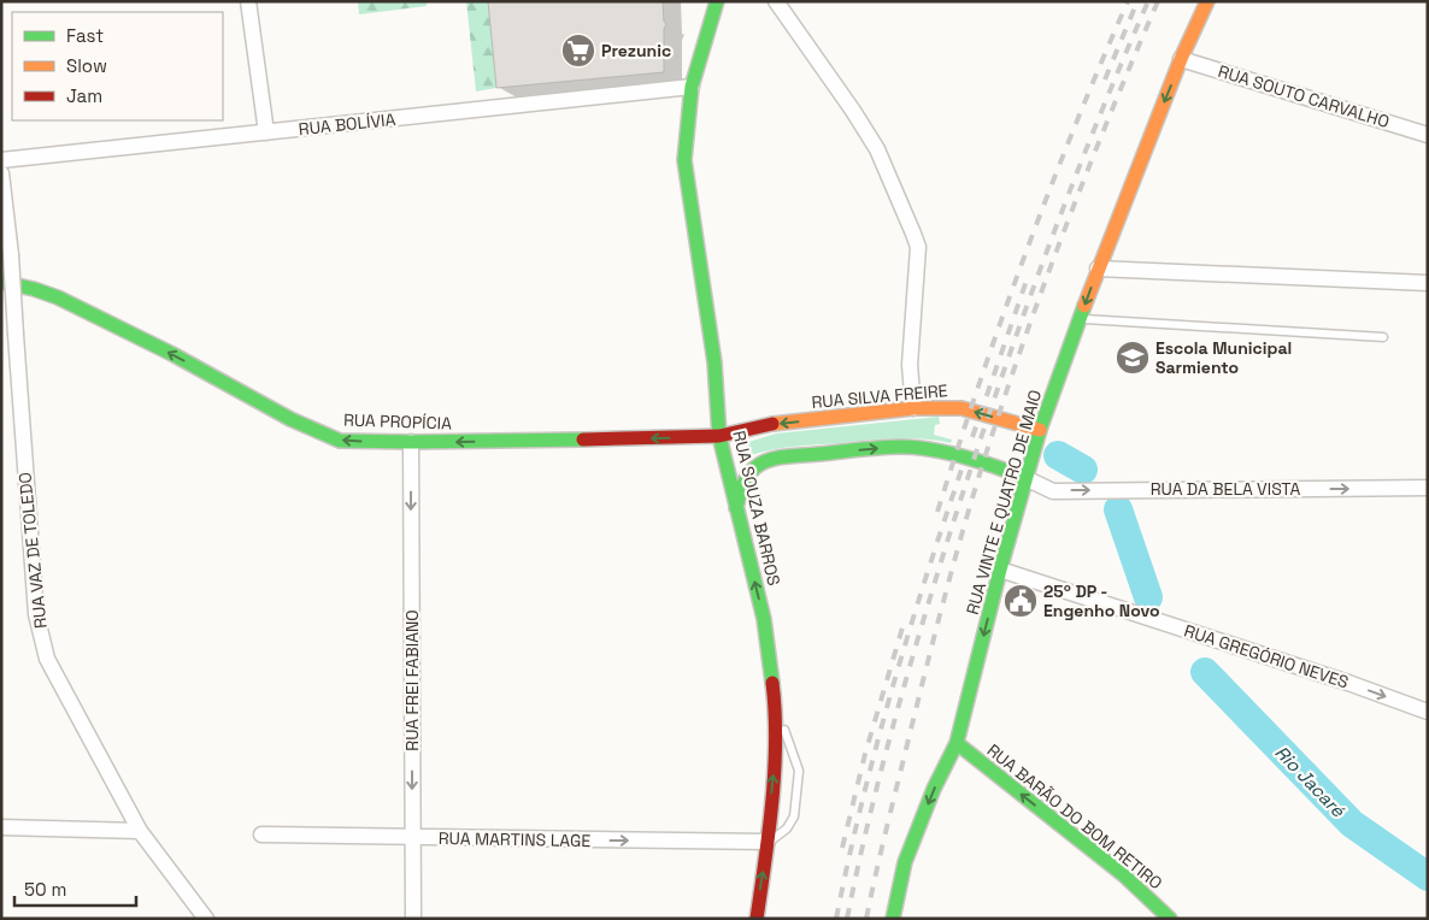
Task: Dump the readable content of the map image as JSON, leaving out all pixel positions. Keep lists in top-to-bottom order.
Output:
{
  "streets": {
    "main road": [
      "RUA SILVA FREIRE",
      "RUA PROPÍCIA",
      "RUA VINTE E QUATRO DE MAIO",
      "RUA SOUZA BARROS",
      "RUA BARÃO DO BOM RETIRO"
    ],
    "street": [
      "RUA SOUTO CARVALHO",
      "RUA BOLÍVIA",
      "RUA DA BELA VISTA",
      "RUA VAZ DE TOLEDO",
      "RUA GREGÓRIO NEVES",
      "RUA FREI FABIANO",
      "RUA MARTINS LAGE"
    ]
  },
  "crossings": [
    ["RUA SOUTO CARVALHO", "RUA VINTE E QUATRO DE MAIO"],
    ["RUA BOLÍVIA", "RUA SOUZA BARROS"],
    ["RUA SILVA FREIRE", "RUA PROPÍCIA"],
    ["RUA SILVA FREIRE", "RUA VINTE E QUATRO DE MAIO"],
    ["RUA SILVA FREIRE", "RUA SOUZA BARROS"],
    ["RUA PROPÍCIA", "RUA SOUZA BARROS"],
    ["RUA PROPÍCIA", "RUA FREI FABIANO"],
    ["RUA DA BELA VISTA", "RUA VINTE E QUATRO DE MAIO"],
    ["RUA VINTE E QUATRO DE MAIO", "RUA GREGÓRIO NEVES"],
    ["RUA VINTE E QUATRO DE MAIO", "RUA BARÃO DO BOM RETIRO"],
    ["RUA SOUZA BARROS", "RUA MARTINS LAGE"],
    ["RUA FREI FABIANO", "RUA MARTINS LAGE"]
  ],
  "one_way": [
    "RUA SILVA FREIRE",
    "RUA PROPÍCIA",
    "RUA DA BELA VISTA",
    "RUA VINTE E QUATRO DE MAIO",
    "RUA SOUZA BARROS",
    "RUA GREGÓRIO NEVES",
    "RUA FREI FABIANO",
    "RUA BARÃO DO BOM RETIRO",
    "RUA MARTINS LAGE"
  ],
  "water": ["Rio Jacaré"],
  "places": {
    "supermarket": ["Prezunic"],
    "school or university": ["Escola Municipal Sarmiento"],
    "public building": ["25º DP - Engenho Novo"]
  },
  "legend": ["Fast", "Slow", "Jam"],
  "scale_bar": "50 m"
}
